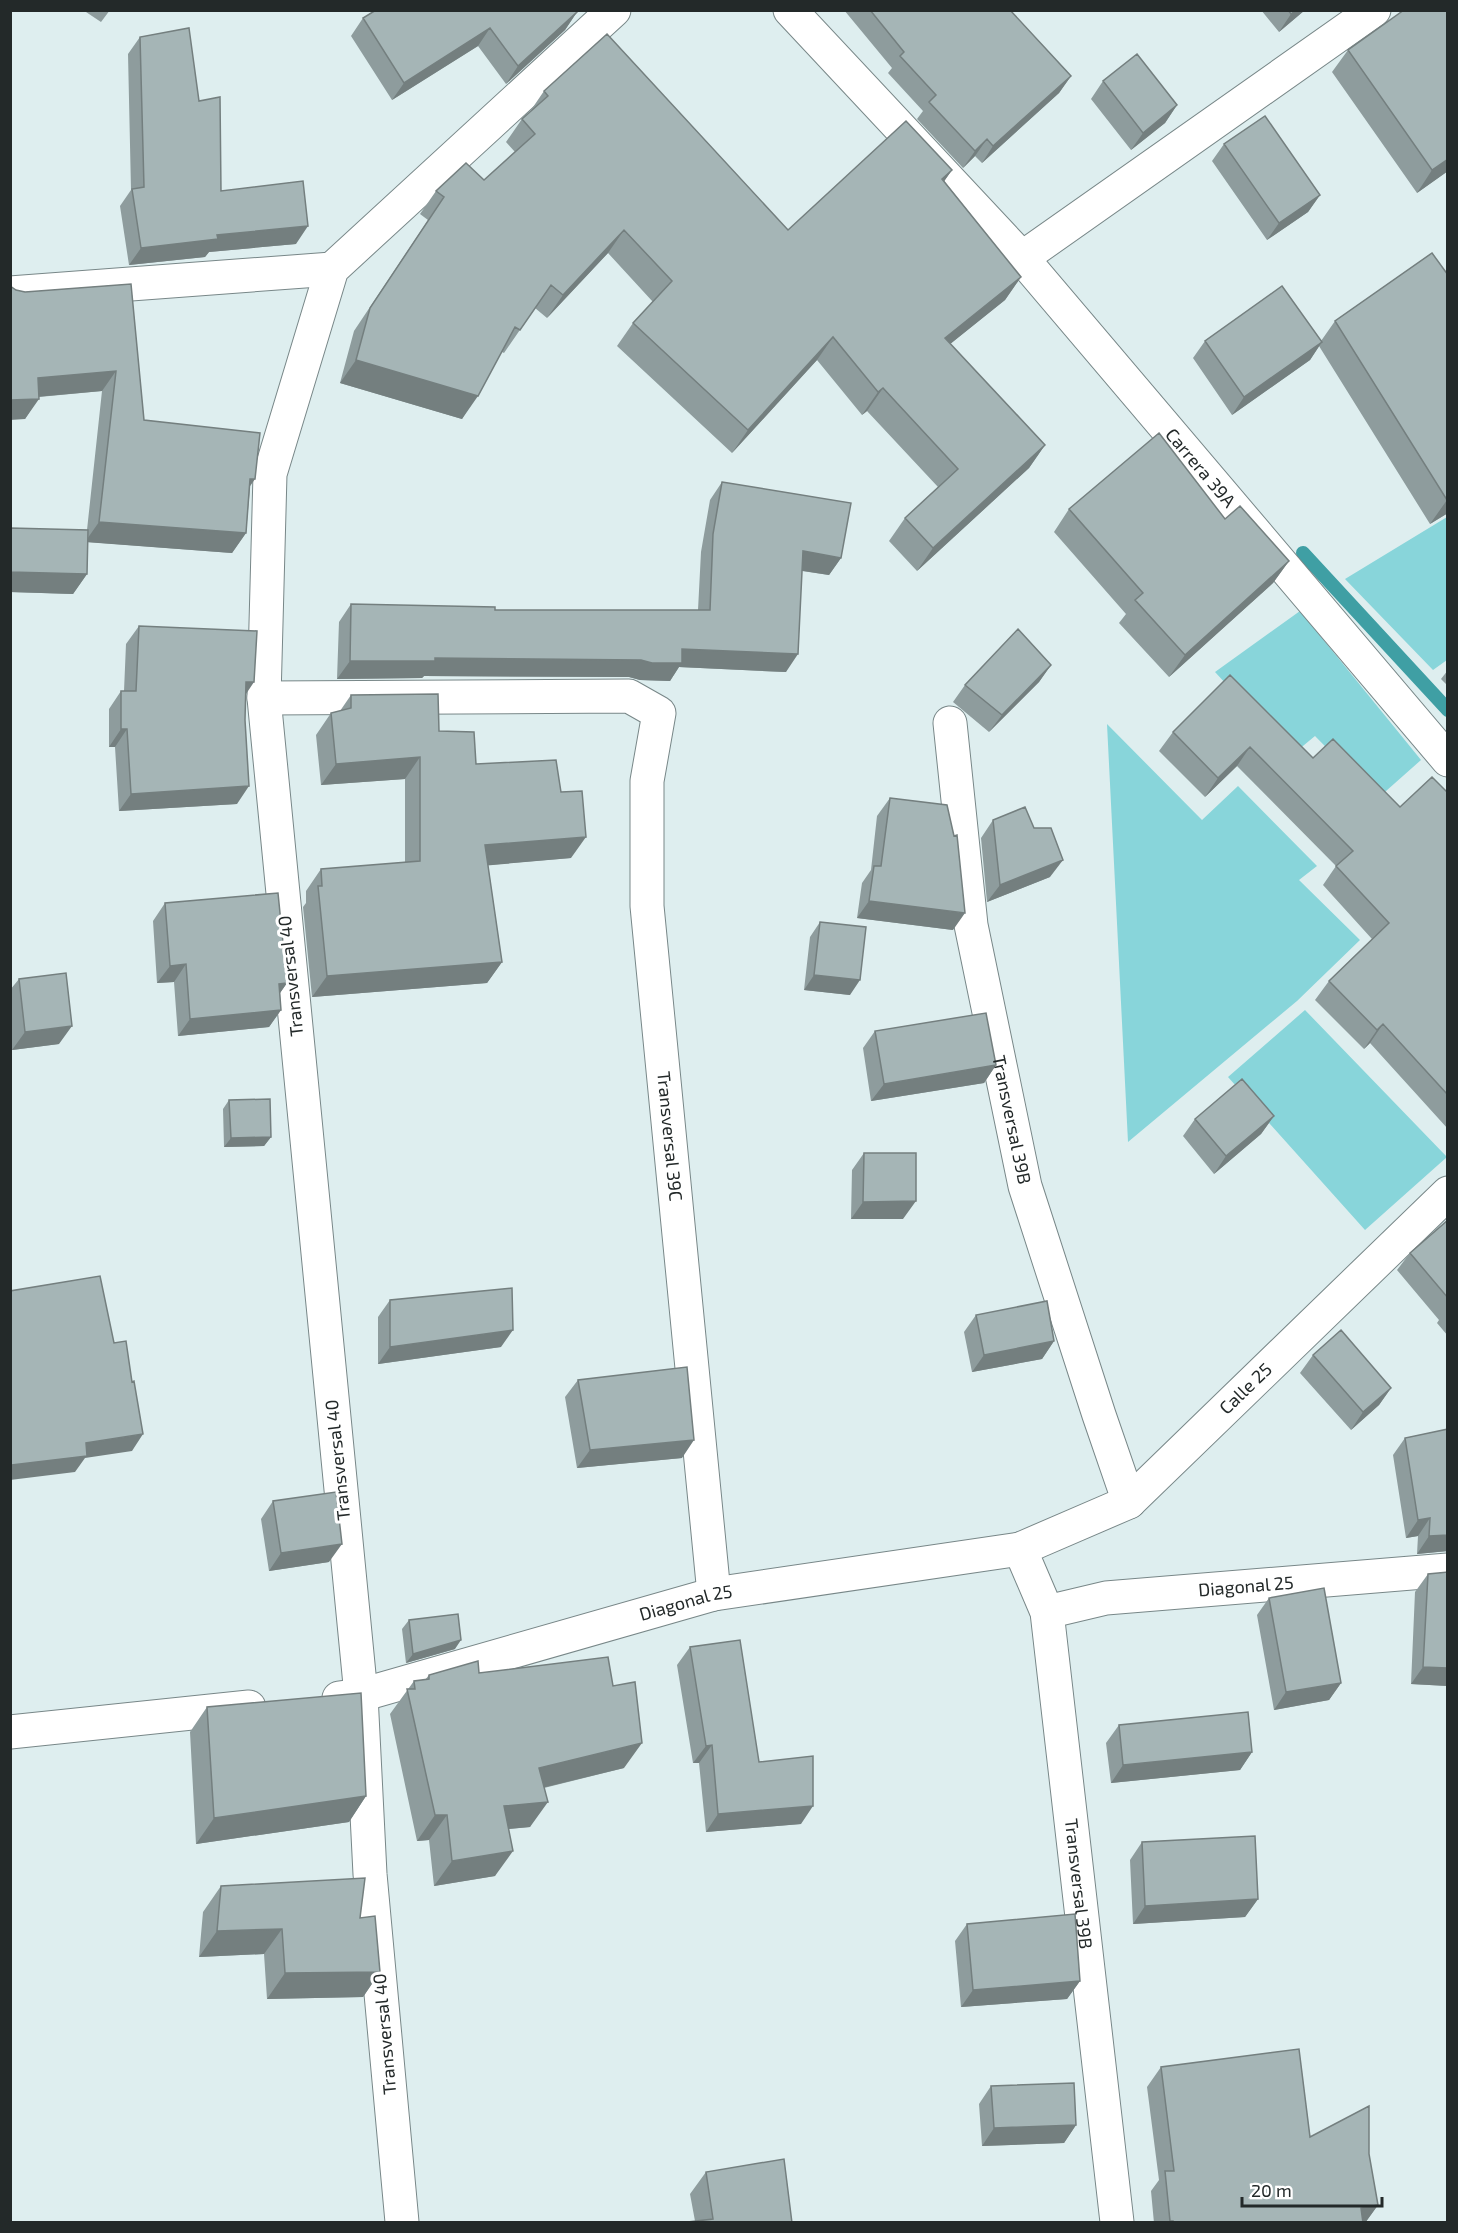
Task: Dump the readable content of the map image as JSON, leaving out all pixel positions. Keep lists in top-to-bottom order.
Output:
{
  "streets": {
    "street": [
      "Carrera 39A",
      "Transversal 40",
      "Transversal 39B",
      "Transversal 39C",
      "Calle 25",
      "Diagonal 25"
    ]
  },
  "crossings": [
    ["Transversal 40", "Transversal 39C"],
    ["Transversal 40", "Diagonal 25"],
    ["Transversal 39B", "Calle 25"],
    ["Transversal 39B", "Diagonal 25"],
    ["Transversal 39C", "Diagonal 25"],
    ["Calle 25", "Diagonal 25"]
  ],
  "scale_bar": "20 m"
}
